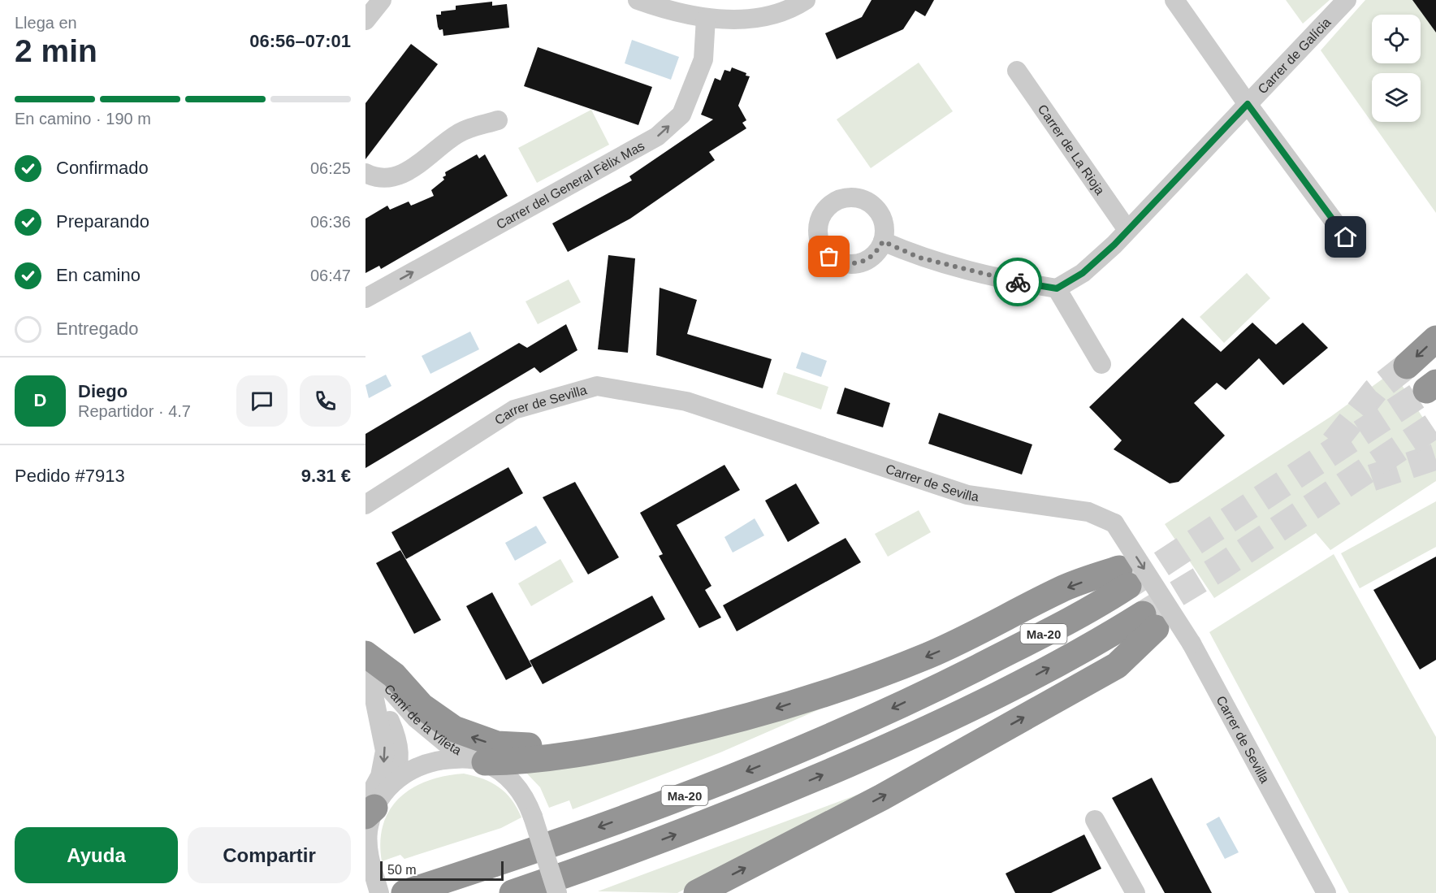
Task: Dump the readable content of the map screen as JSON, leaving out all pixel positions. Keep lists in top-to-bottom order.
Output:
{
  "streets": {
    "highway": ["Ma-20"],
    "street": [
      "Carrer de Galícia",
      "Carrer de La Rioja",
      "Carrer del General Fèlix Mas",
      "Carrer de Sevilla",
      "Camí de la Vileta"
    ]
  },
  "crossings": [
    ["Carrer de Galícia", "Carrer de La Rioja"]
  ],
  "one_way": ["Carrer de Sevilla"],
  "scale_bar": "50 m",
  "page": {
    "heading": ["2 min", "Llega en", "06:56–07:01"],
    "panel": [
      "Diego",
      "Repartidor · 4.7",
      "Pedido #7913",
      "9.31 €"
    ],
    "bar": "En camino · 190 m",
    "list": [
      ["Confirmado", "06:25"],
      ["Preparando", "06:36"],
      ["En camino", "06:47"],
      "Entregado"
    ],
    "round": "D",
    "buttons": ["Ayuda", "Compartir"],
    "scale": "50 m"
  }
}
